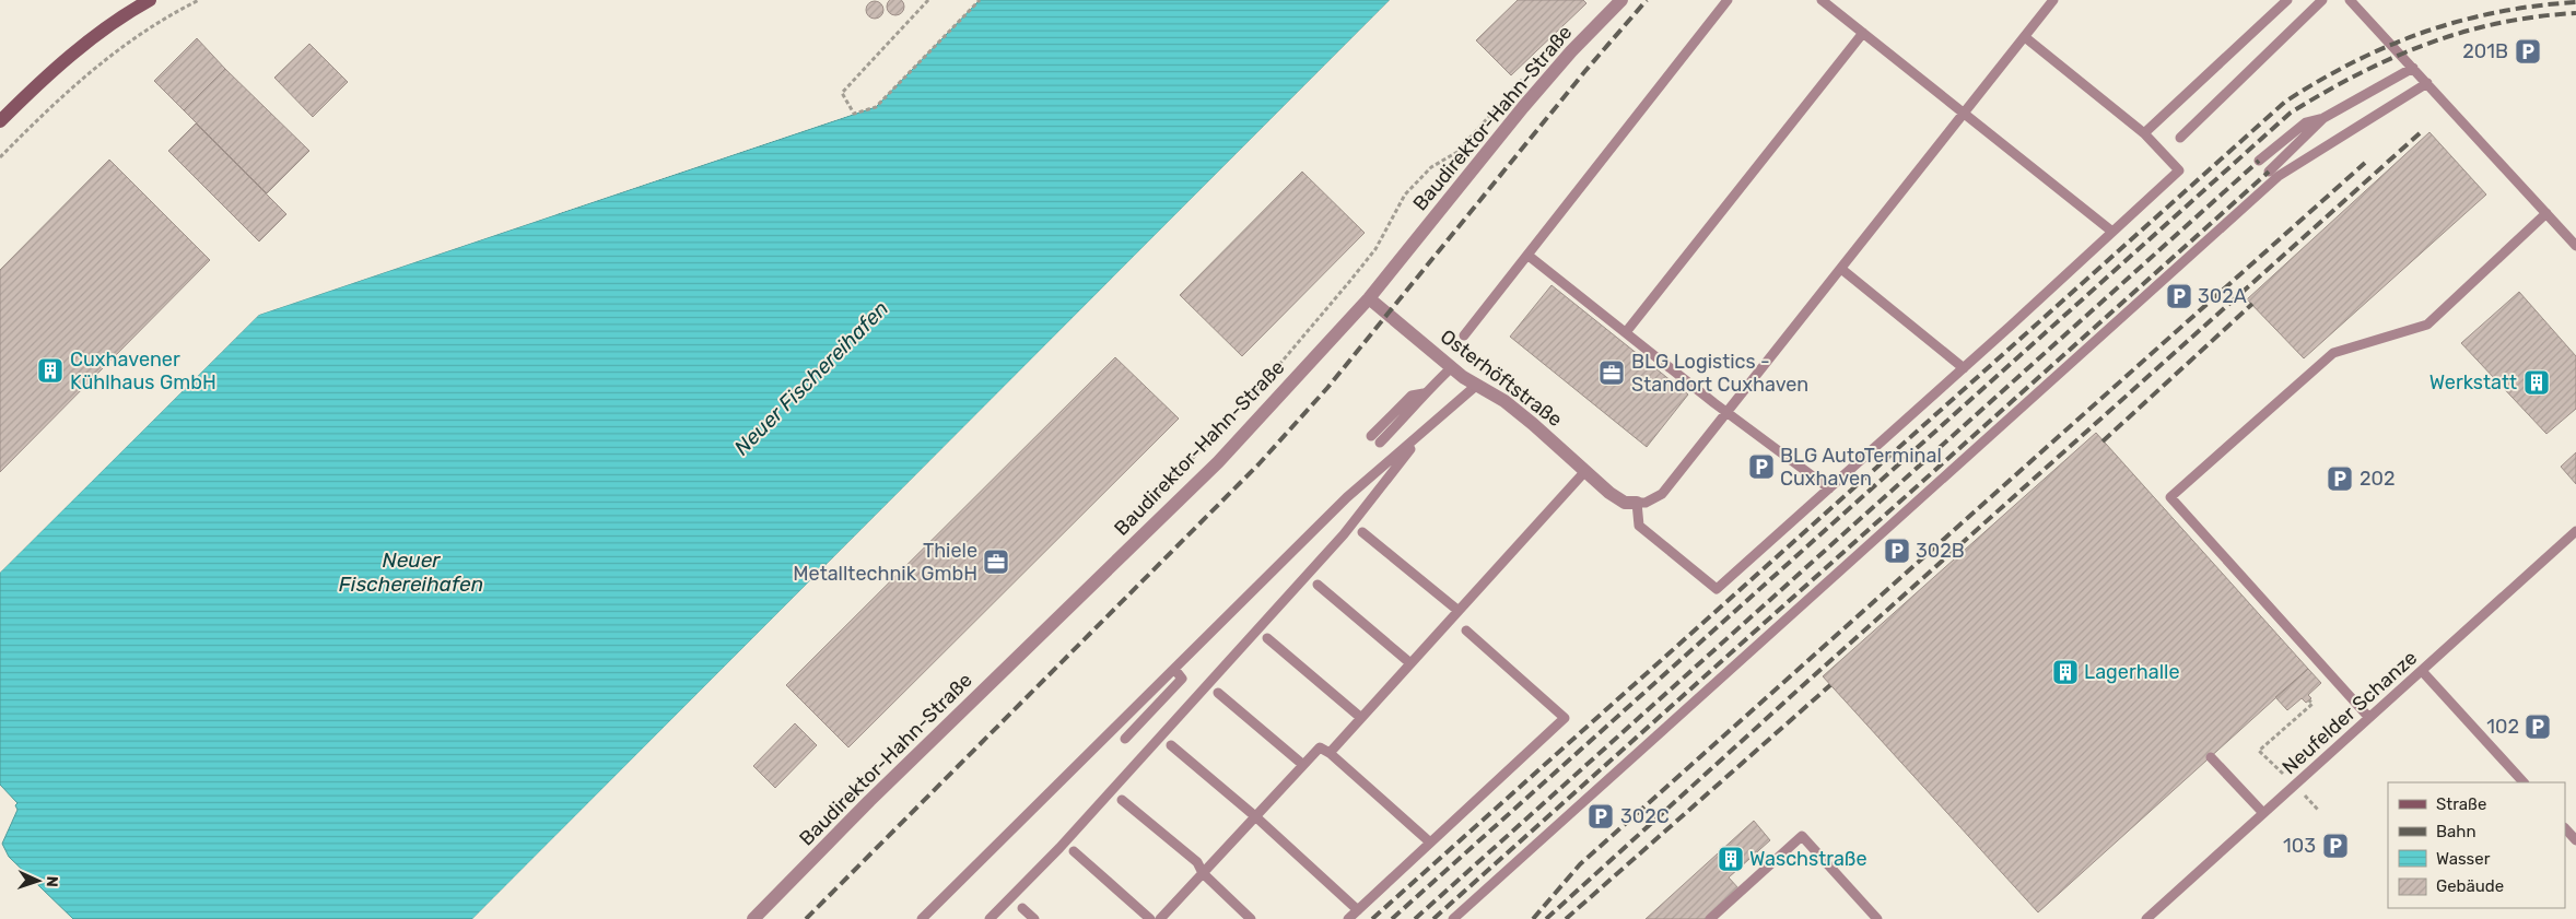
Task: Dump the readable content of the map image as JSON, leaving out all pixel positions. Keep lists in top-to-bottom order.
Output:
{
  "streets": {
    "street": ["Baudirektor-Hahn-Straße", "Osterhöftstraße"],
    "lane": ["Neufelder Schanze"]
  },
  "crossings": [
    ["Baudirektor-Hahn-Straße", "Osterhöftstraße"]
  ],
  "water": ["Neuer Fischereihafen"],
  "places": {
    "parking": [
      "201B",
      "302A",
      "BLG AutoTerminal Cuxhaven",
      "202",
      "302B",
      "102",
      "302C",
      "103"
    ],
    "building": [
      "Cuxhavener Kühlhaus GmbH",
      "Werkstatt",
      "Lagerhalle",
      "Waschstraße"
    ],
    "office": ["BLG Logistics - Standort Cuxhaven", "Thiele Metalltechnik GmbH"]
  },
  "legend": [
    "Straße",
    "Bahn",
    "Wasser",
    "Gebäude"
  ],
  "north": "right"
}
